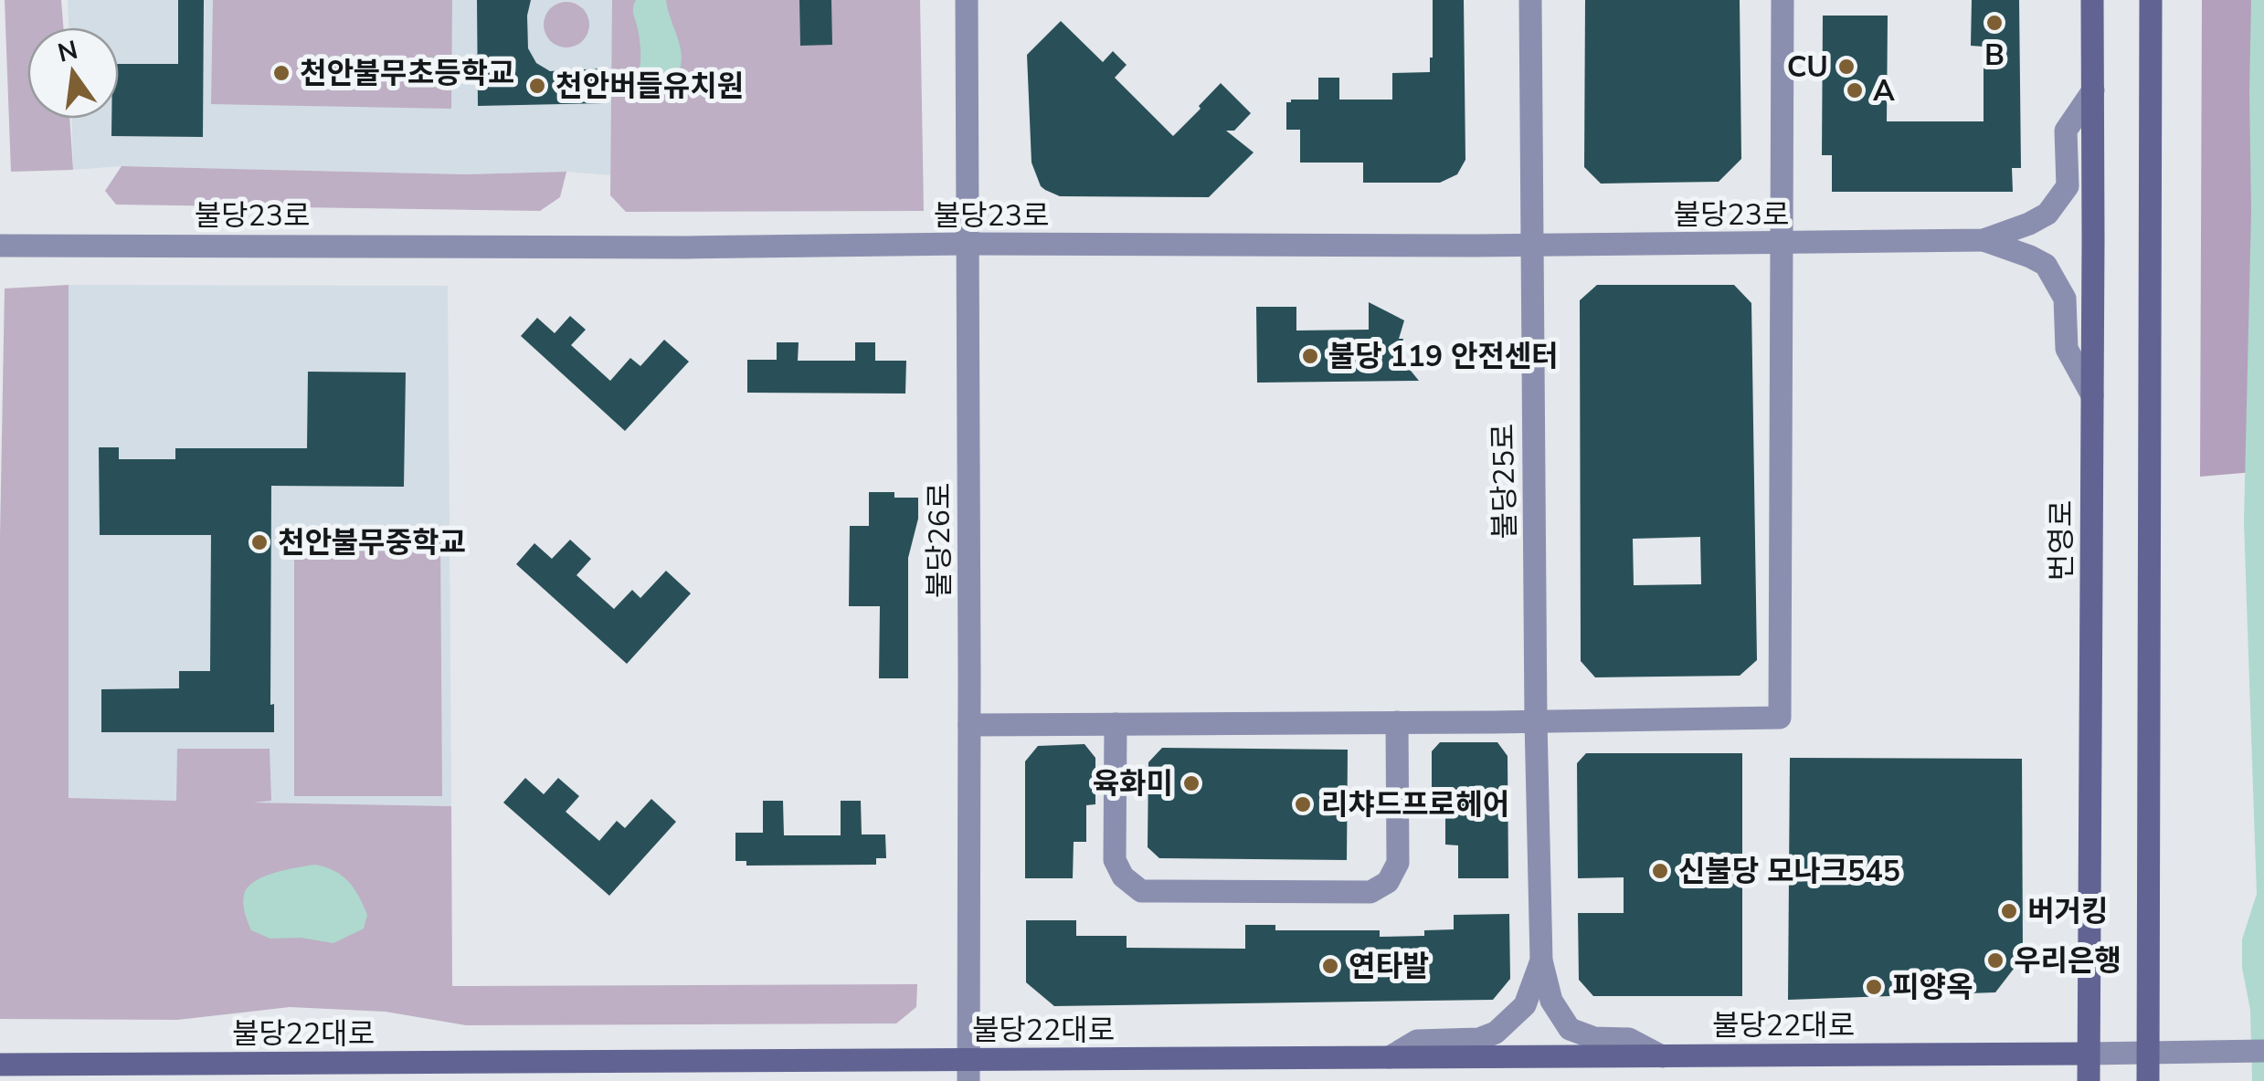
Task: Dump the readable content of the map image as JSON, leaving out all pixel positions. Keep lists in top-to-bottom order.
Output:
{
  "streets": {
    "main road": ["번영로", "불당22대로"],
    "street": ["불당23로", "불당25로", "불당26로"]
  },
  "crossings": [
    ["불당23로", "불당25로"],
    ["불당23로", "불당26로"],
    ["불당26로", "불당22대로"],
    ["번영로", "불당22대로"]
  ],
  "places": [
    "B",
    "CU",
    "천안불무초등학교",
    "천안버들유치원",
    "A",
    "불당 119 안전센터",
    "천안불무중학교",
    "육화미",
    "리챠드프로헤어",
    "신불당 모나크545",
    "버거킹",
    "우리은행",
    "연타발",
    "피양옥"
  ],
  "north": "top"
}
